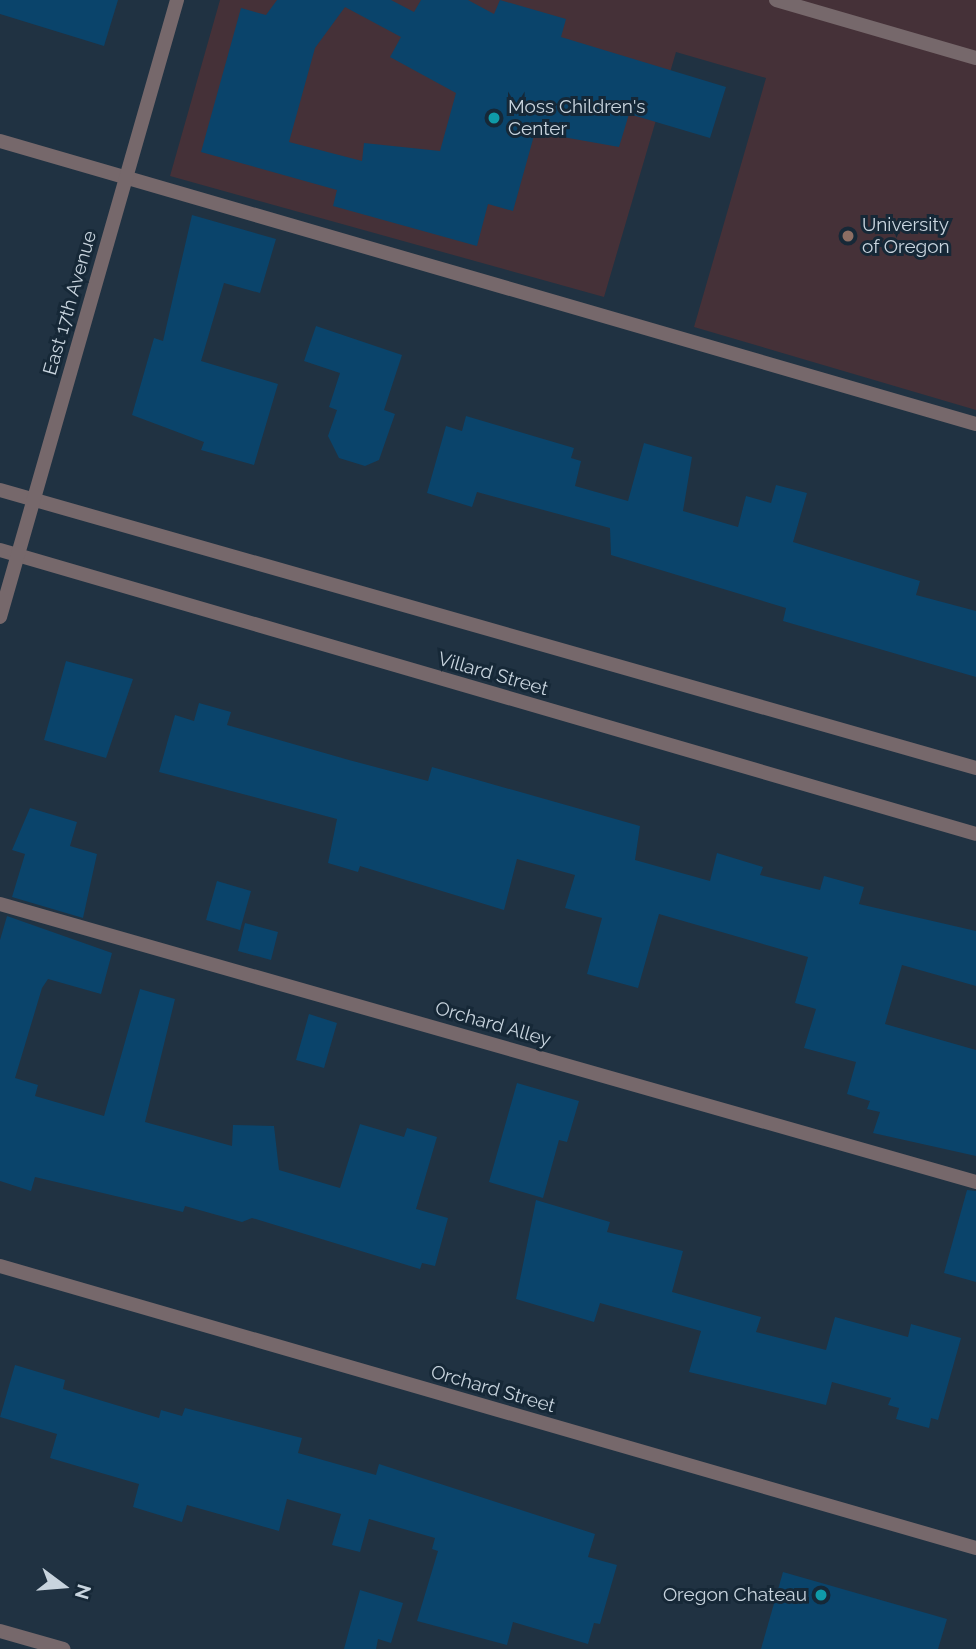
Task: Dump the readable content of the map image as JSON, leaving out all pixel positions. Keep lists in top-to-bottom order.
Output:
{
  "streets": {
    "street": [
      "East 17th Avenue",
      "Villard Street",
      "Orchard Alley",
      "Orchard Street"
    ]
  },
  "crossings": [
    ["East 17th Avenue", "Villard Street"]
  ],
  "places": ["Moss Children's Center", "University of Oregon", "Oregon Chateau"],
  "north": "right"
}
